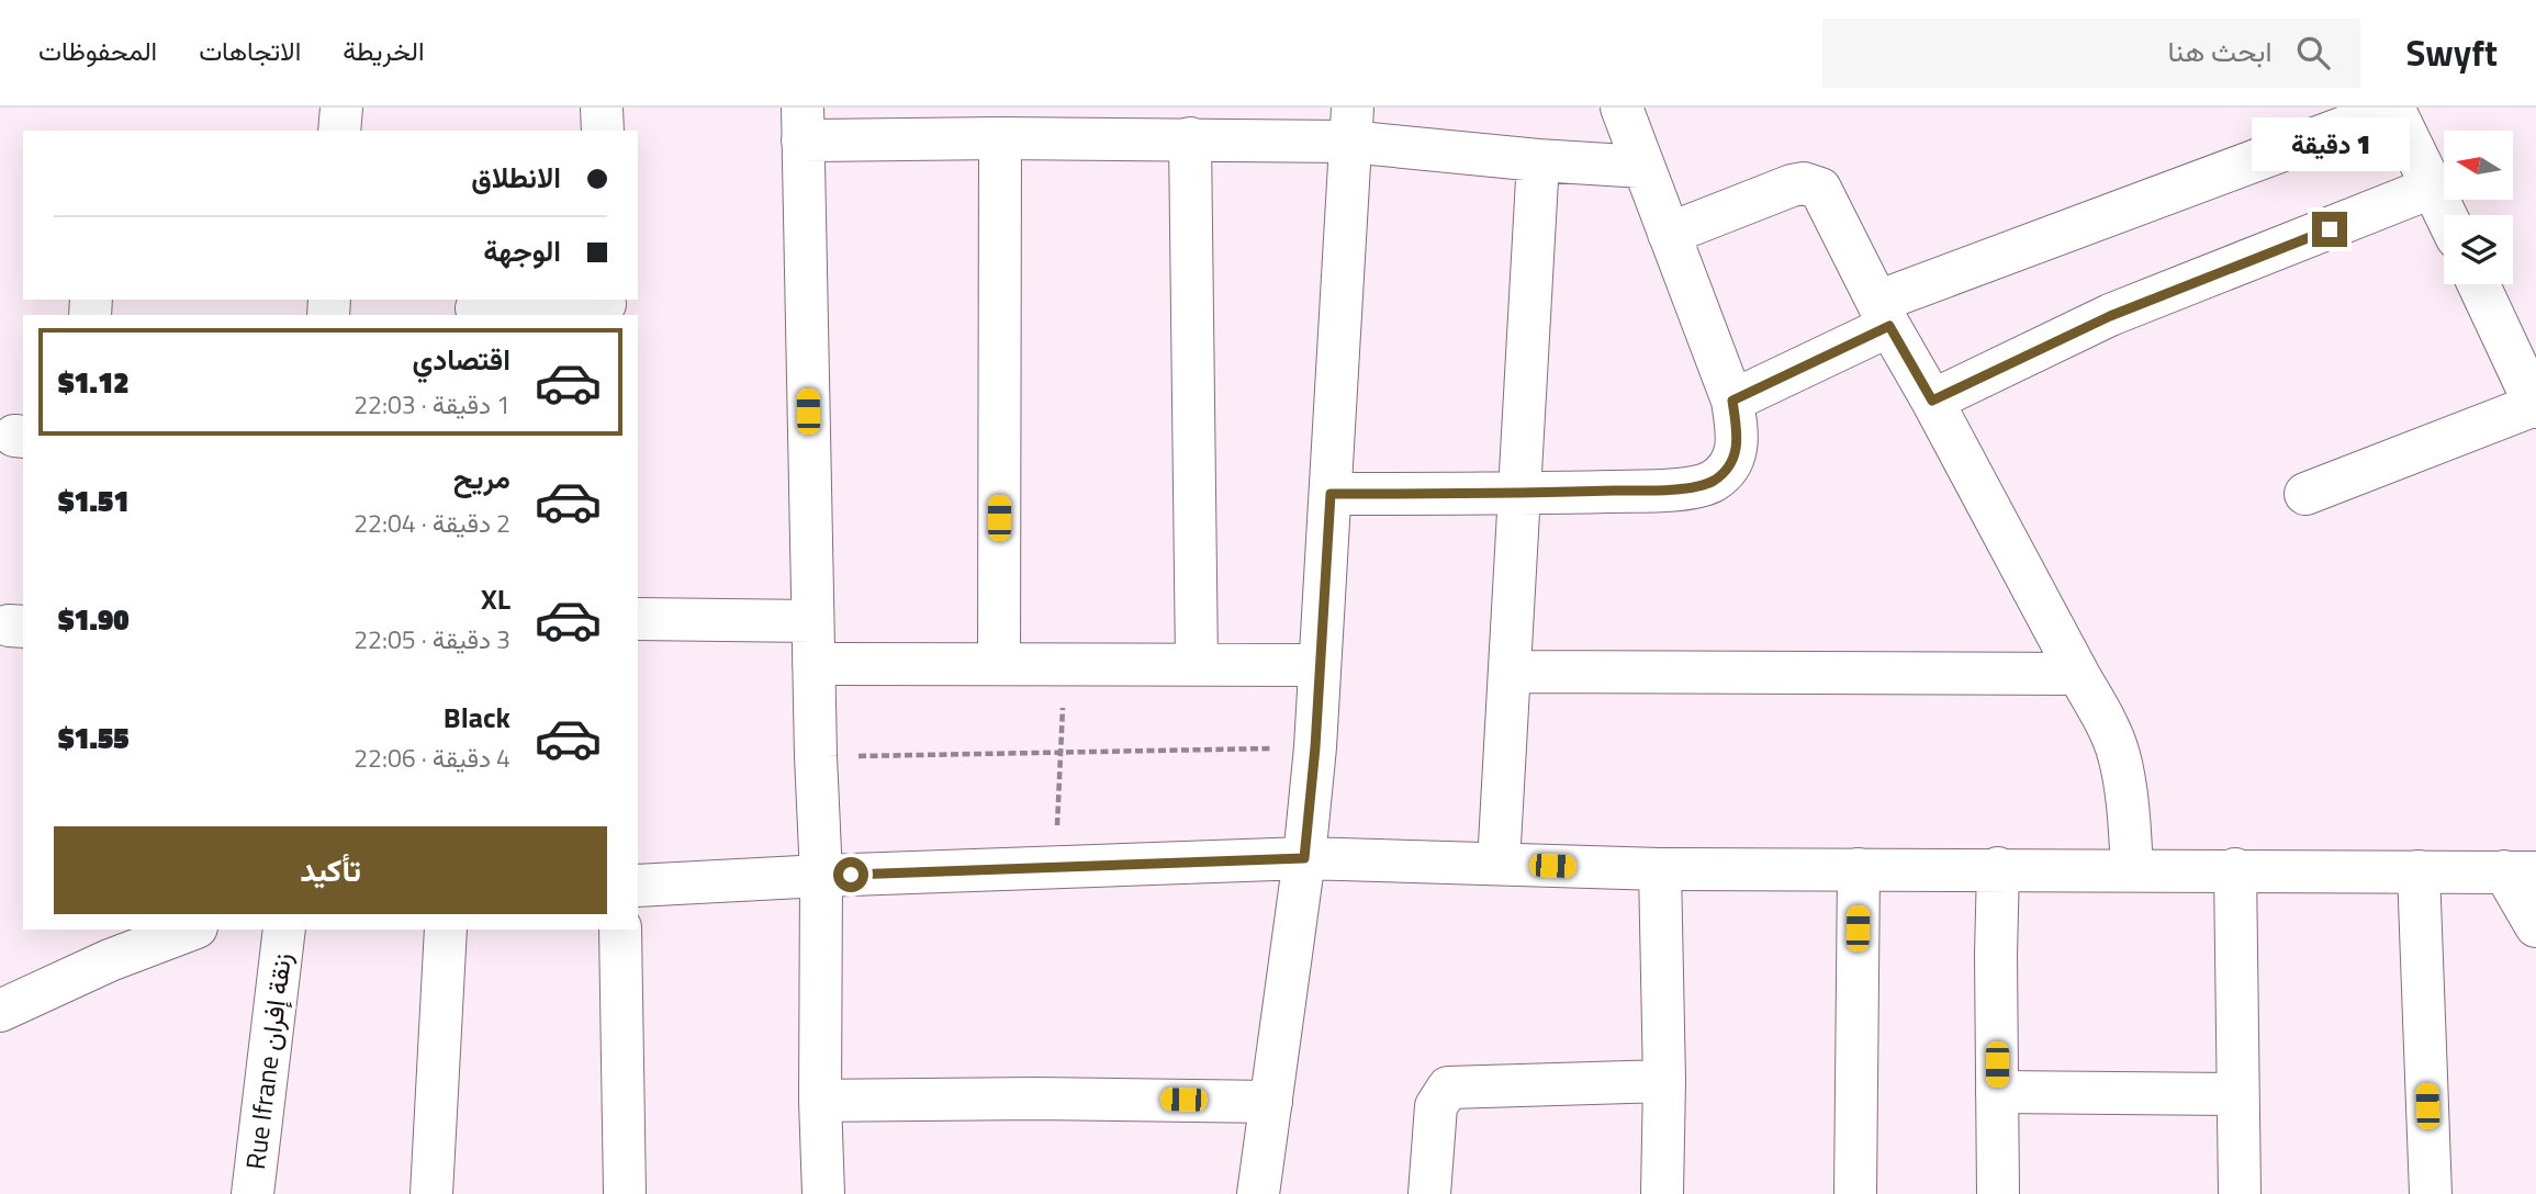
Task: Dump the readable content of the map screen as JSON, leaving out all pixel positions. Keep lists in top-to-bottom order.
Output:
{
  "streets": {
    "street": ["Rue Ifrane زنقة إفران"]
  },
  "north": "left",
  "page": {
    "header": "Swyft",
    "search": "ابحث هنا",
    "nav": ["الخريطة", "الاتجاهات", "المحفوظات"],
    "bubble": "1 دقيقة",
    "banner": ["الانطلاق", "الوجهة"],
    "list": [
      {
        "name": "اقتصادي",
        "note": "1 دقيقة · 22:03",
        "value": "$1.12"
      },
      {
        "name": "مريح",
        "note": "2 دقيقة · 22:04",
        "value": "$1.51"
      },
      {
        "name": "XL",
        "note": "3 دقيقة · 22:05",
        "value": "$1.90"
      },
      {
        "name": "Black",
        "note": "4 دقيقة · 22:06",
        "value": "$1.55"
      }
    ],
    "buttons": "تأكيد"
  }
}
